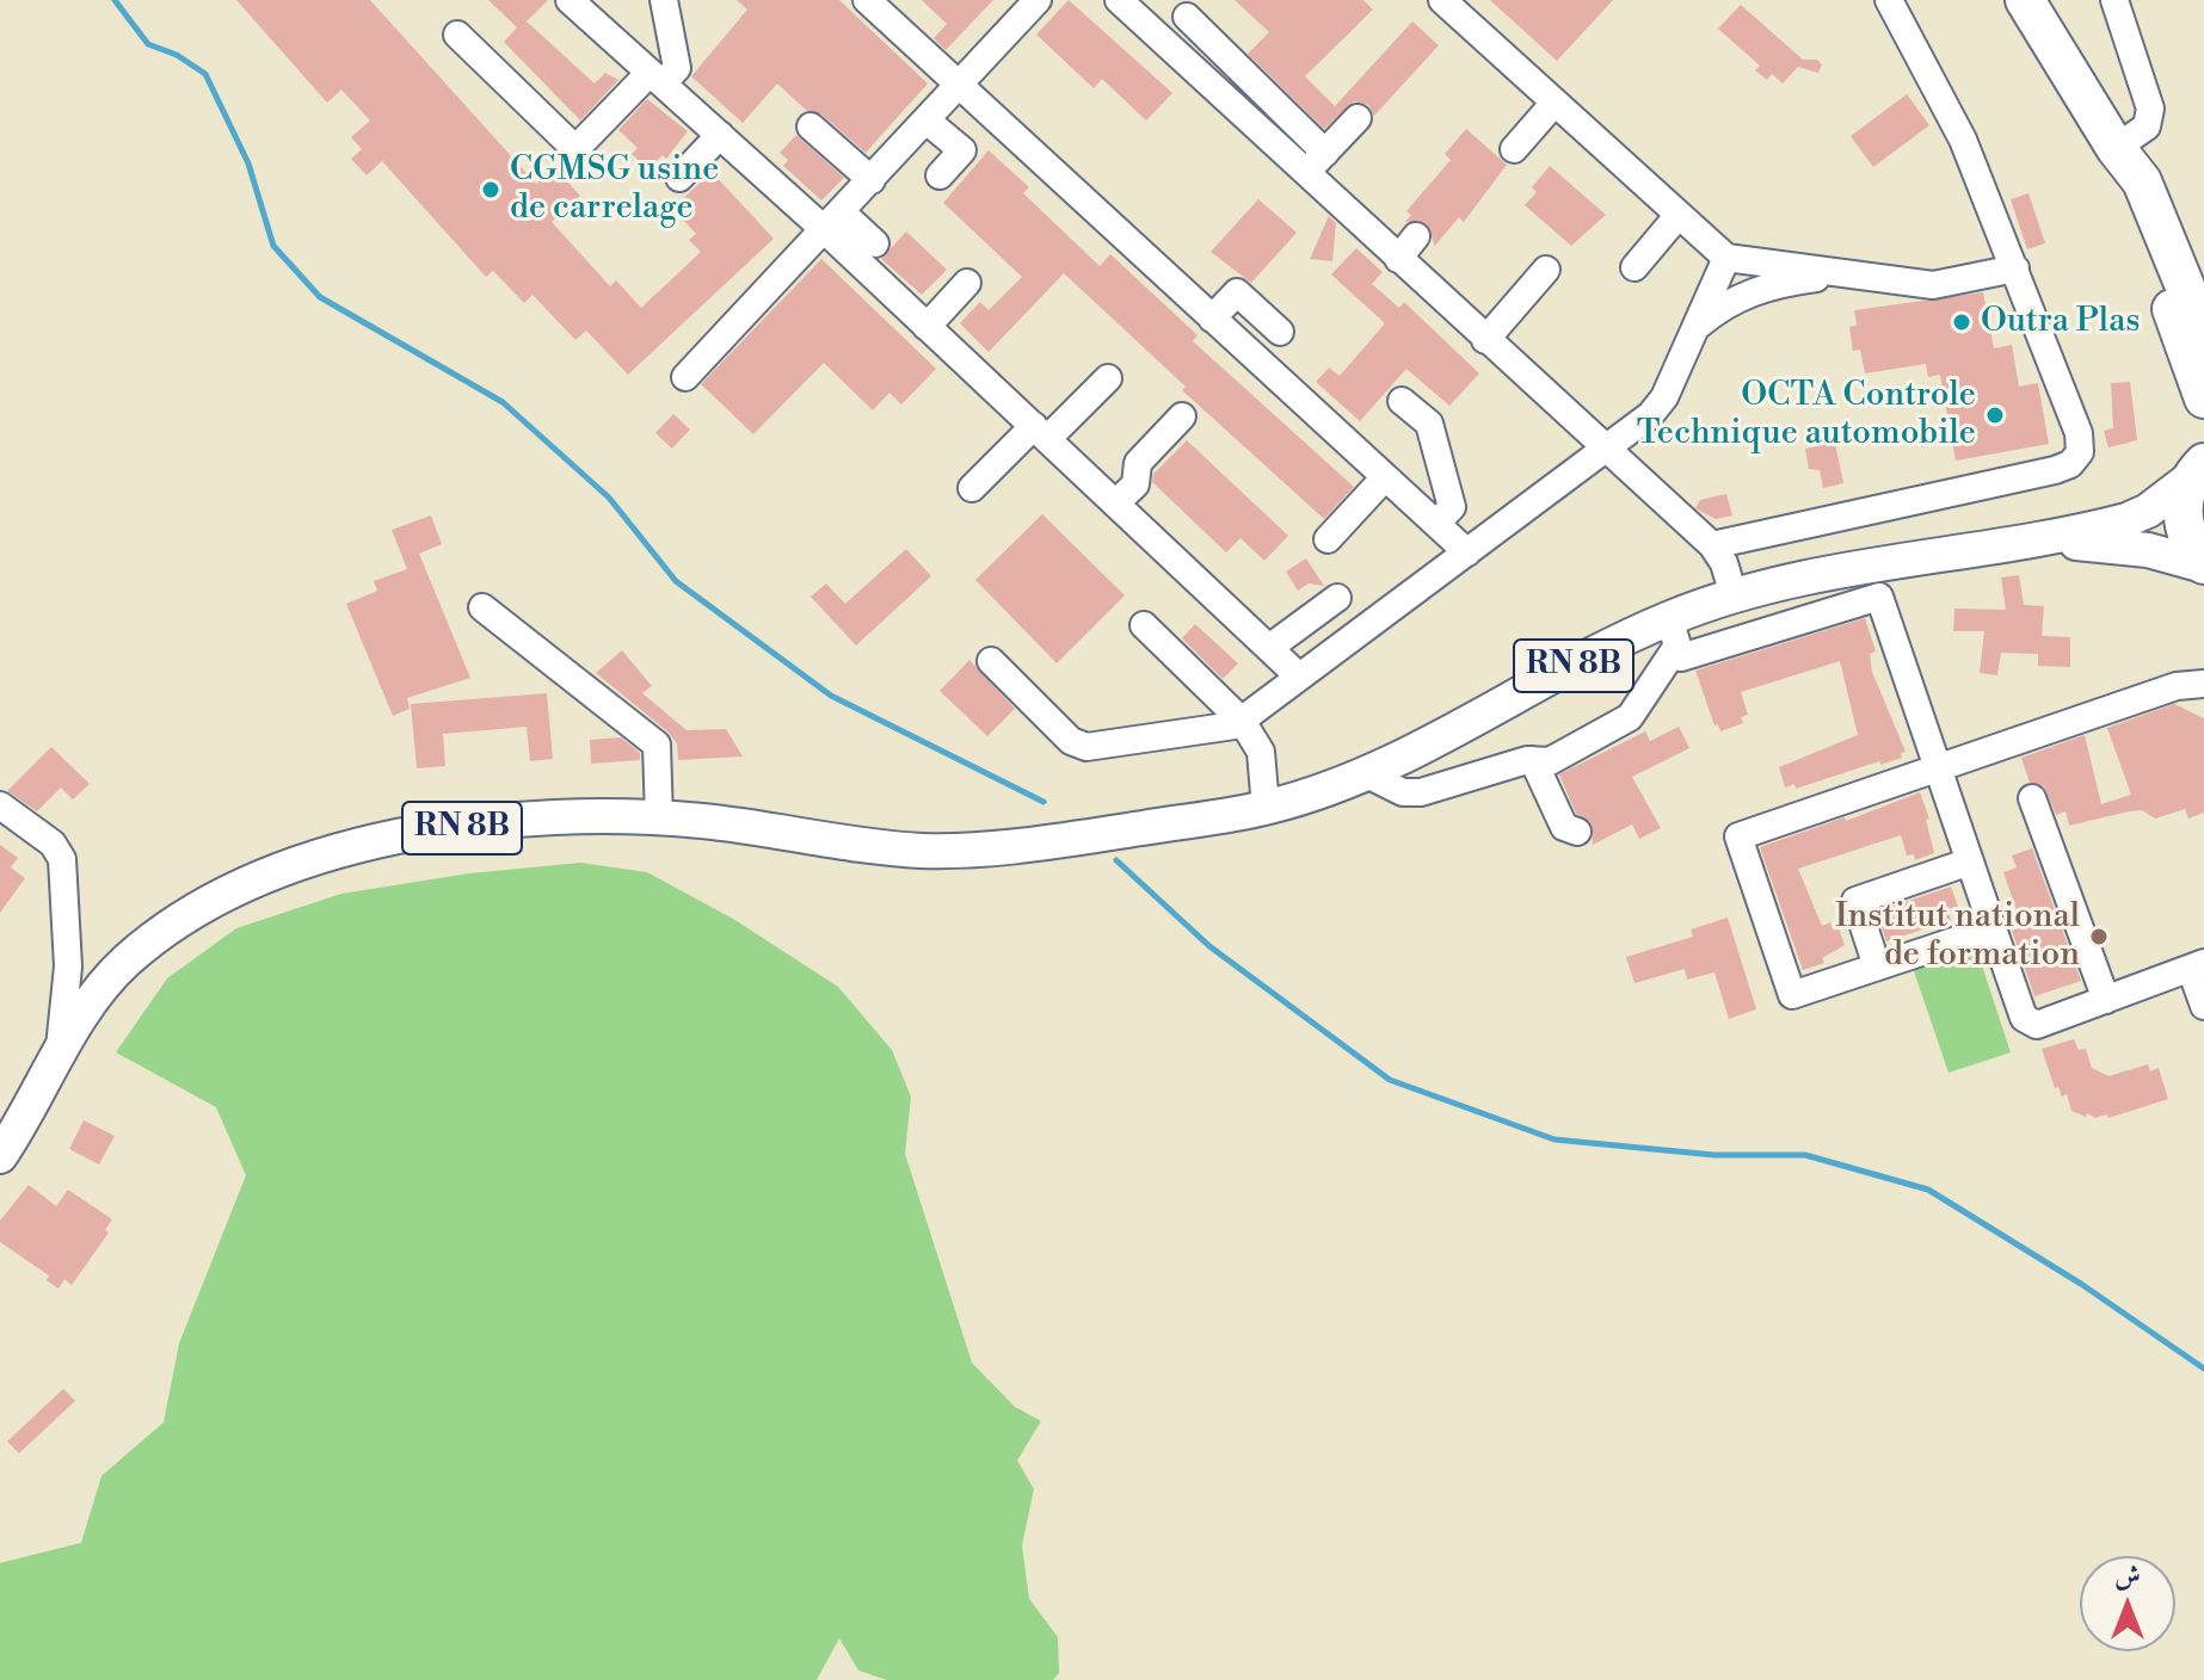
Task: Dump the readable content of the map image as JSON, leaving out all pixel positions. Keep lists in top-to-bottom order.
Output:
{
  "streets": {
    "main road": ["RN 8B"]
  },
  "places": [
    "CGMSG usine de carrelage",
    "Outra Plas",
    "OCTA Controle Technique automobile",
    "Institut national de formation"
  ],
  "north": "top"
}
